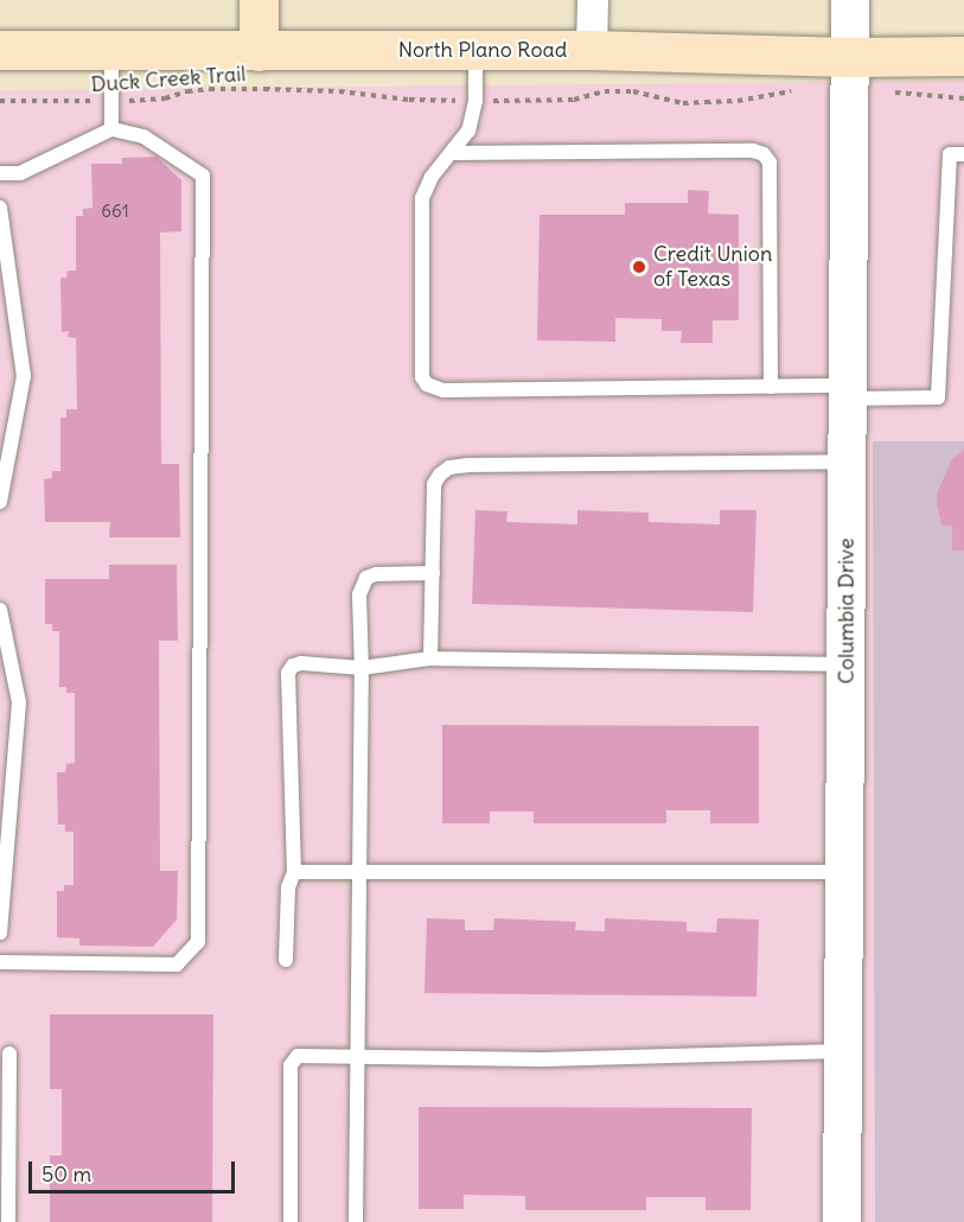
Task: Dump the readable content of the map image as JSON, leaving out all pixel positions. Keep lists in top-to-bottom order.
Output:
{
  "streets": {
    "main road": ["North Plano Road"],
    "street": ["Columbia Drive"],
    "path": ["Duck Creek Trail"]
  },
  "crossings": [
    ["North Plano Road", "Columbia Drive"]
  ],
  "places": ["Credit Union of Texas"],
  "house_numbers": ["661"],
  "scale_bar": "50 m"
}
